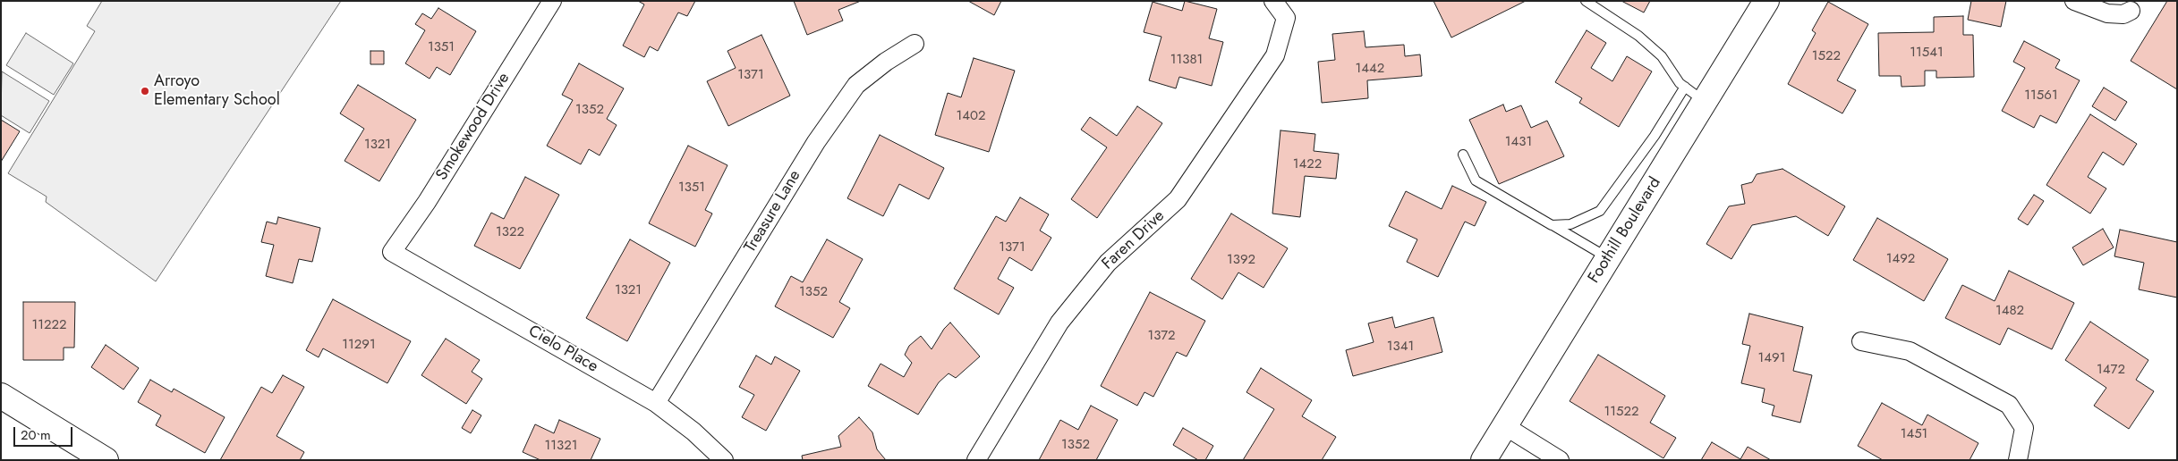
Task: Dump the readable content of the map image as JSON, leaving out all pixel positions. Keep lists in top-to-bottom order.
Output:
{
  "streets": {
    "street": [
      "Smokewood Drive",
      "Treasure Lane",
      "Foothill Boulevard",
      "Faren Drive",
      "Cielo Place"
    ]
  },
  "crossings": [
    ["Smokewood Drive", "Cielo Place"],
    ["Treasure Lane", "Cielo Place"]
  ],
  "places": ["Arroyo Elementary School"],
  "house_numbers": [
    "1351",
    "11541",
    "1522",
    "11381",
    "1442",
    "1371",
    "11561",
    "1352",
    "1402",
    "1431",
    "1321",
    "1422",
    "1351",
    "1322",
    "1371",
    "1492",
    "1392",
    "1321",
    "1352",
    "1482",
    "11222",
    "1372",
    "11291",
    "1341",
    "1491",
    "1472",
    "11522",
    "1451",
    "1352",
    "11321"
  ],
  "scale_bar": "20 m"
}
